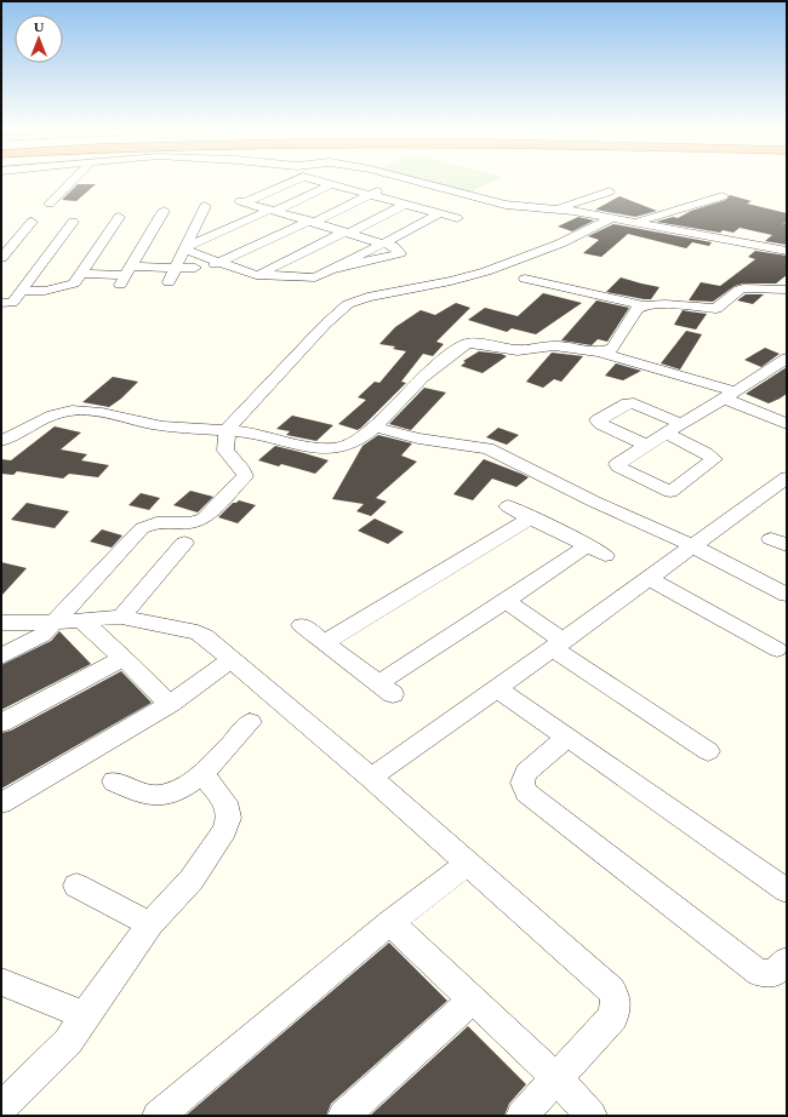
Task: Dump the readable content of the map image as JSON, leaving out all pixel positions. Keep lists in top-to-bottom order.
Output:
{
  "north": "top"
}
